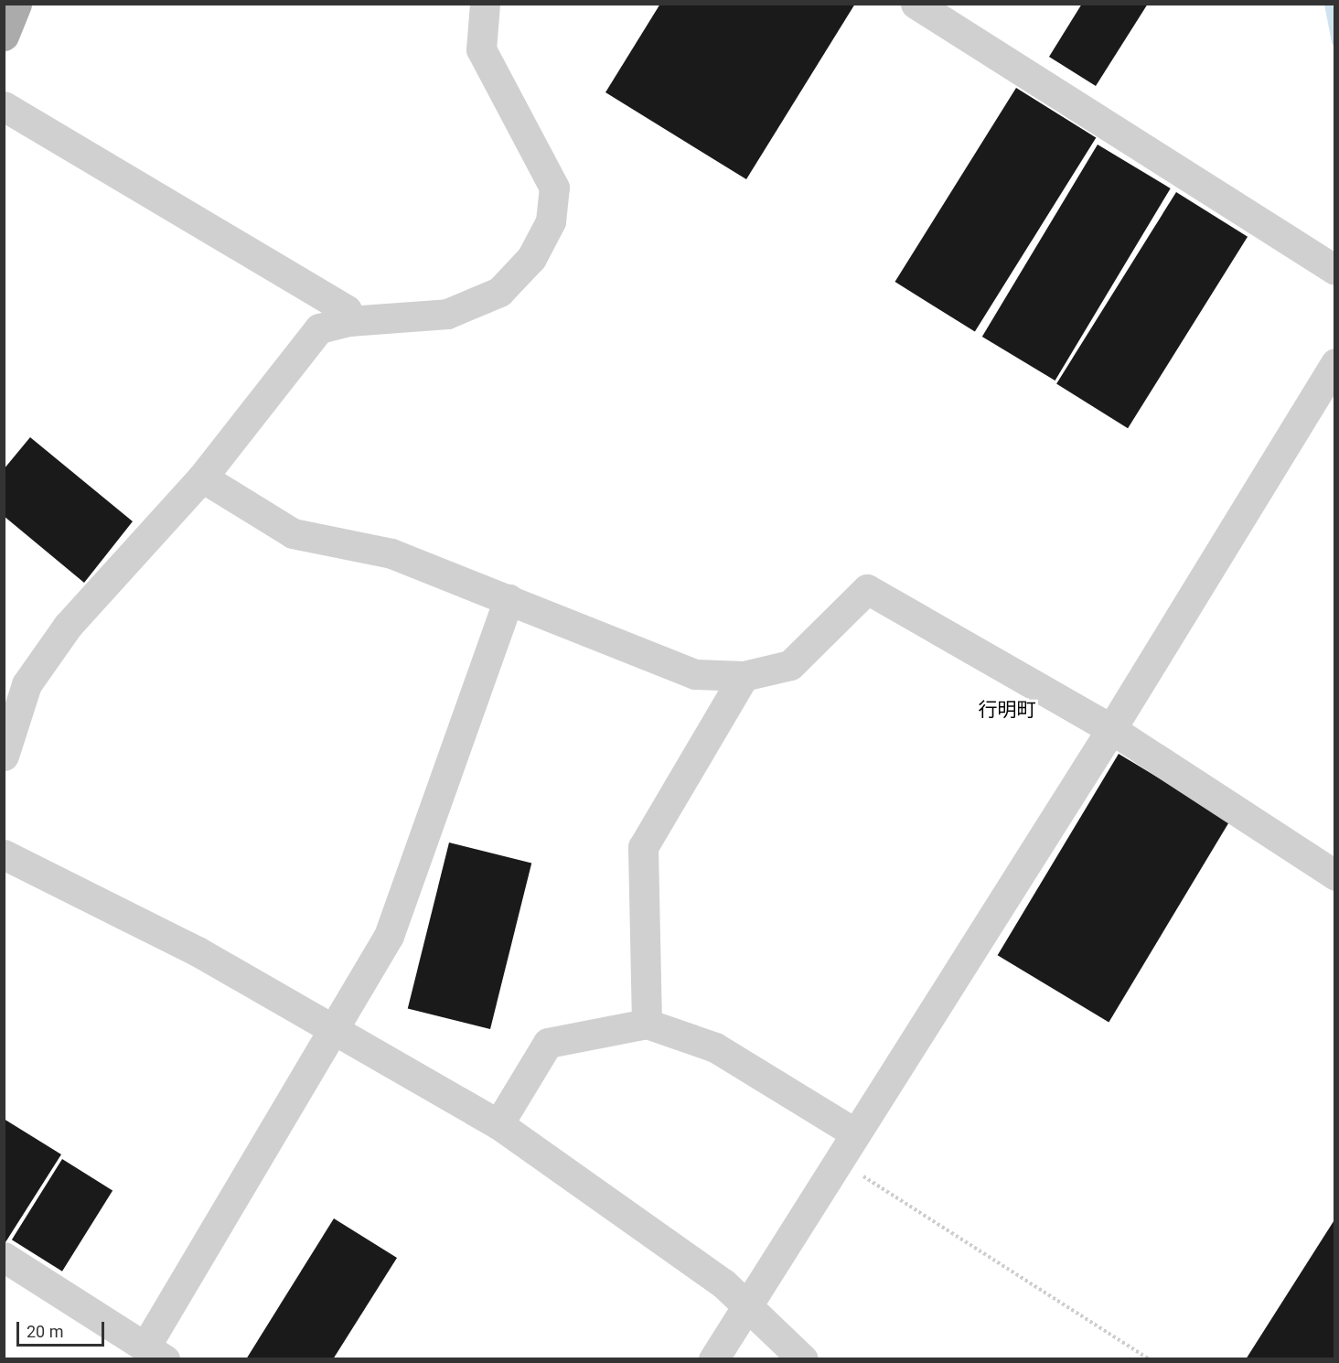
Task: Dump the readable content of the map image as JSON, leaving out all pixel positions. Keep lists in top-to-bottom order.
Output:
{
  "districts": ["行明町"],
  "scale_bar": "20 m"
}
